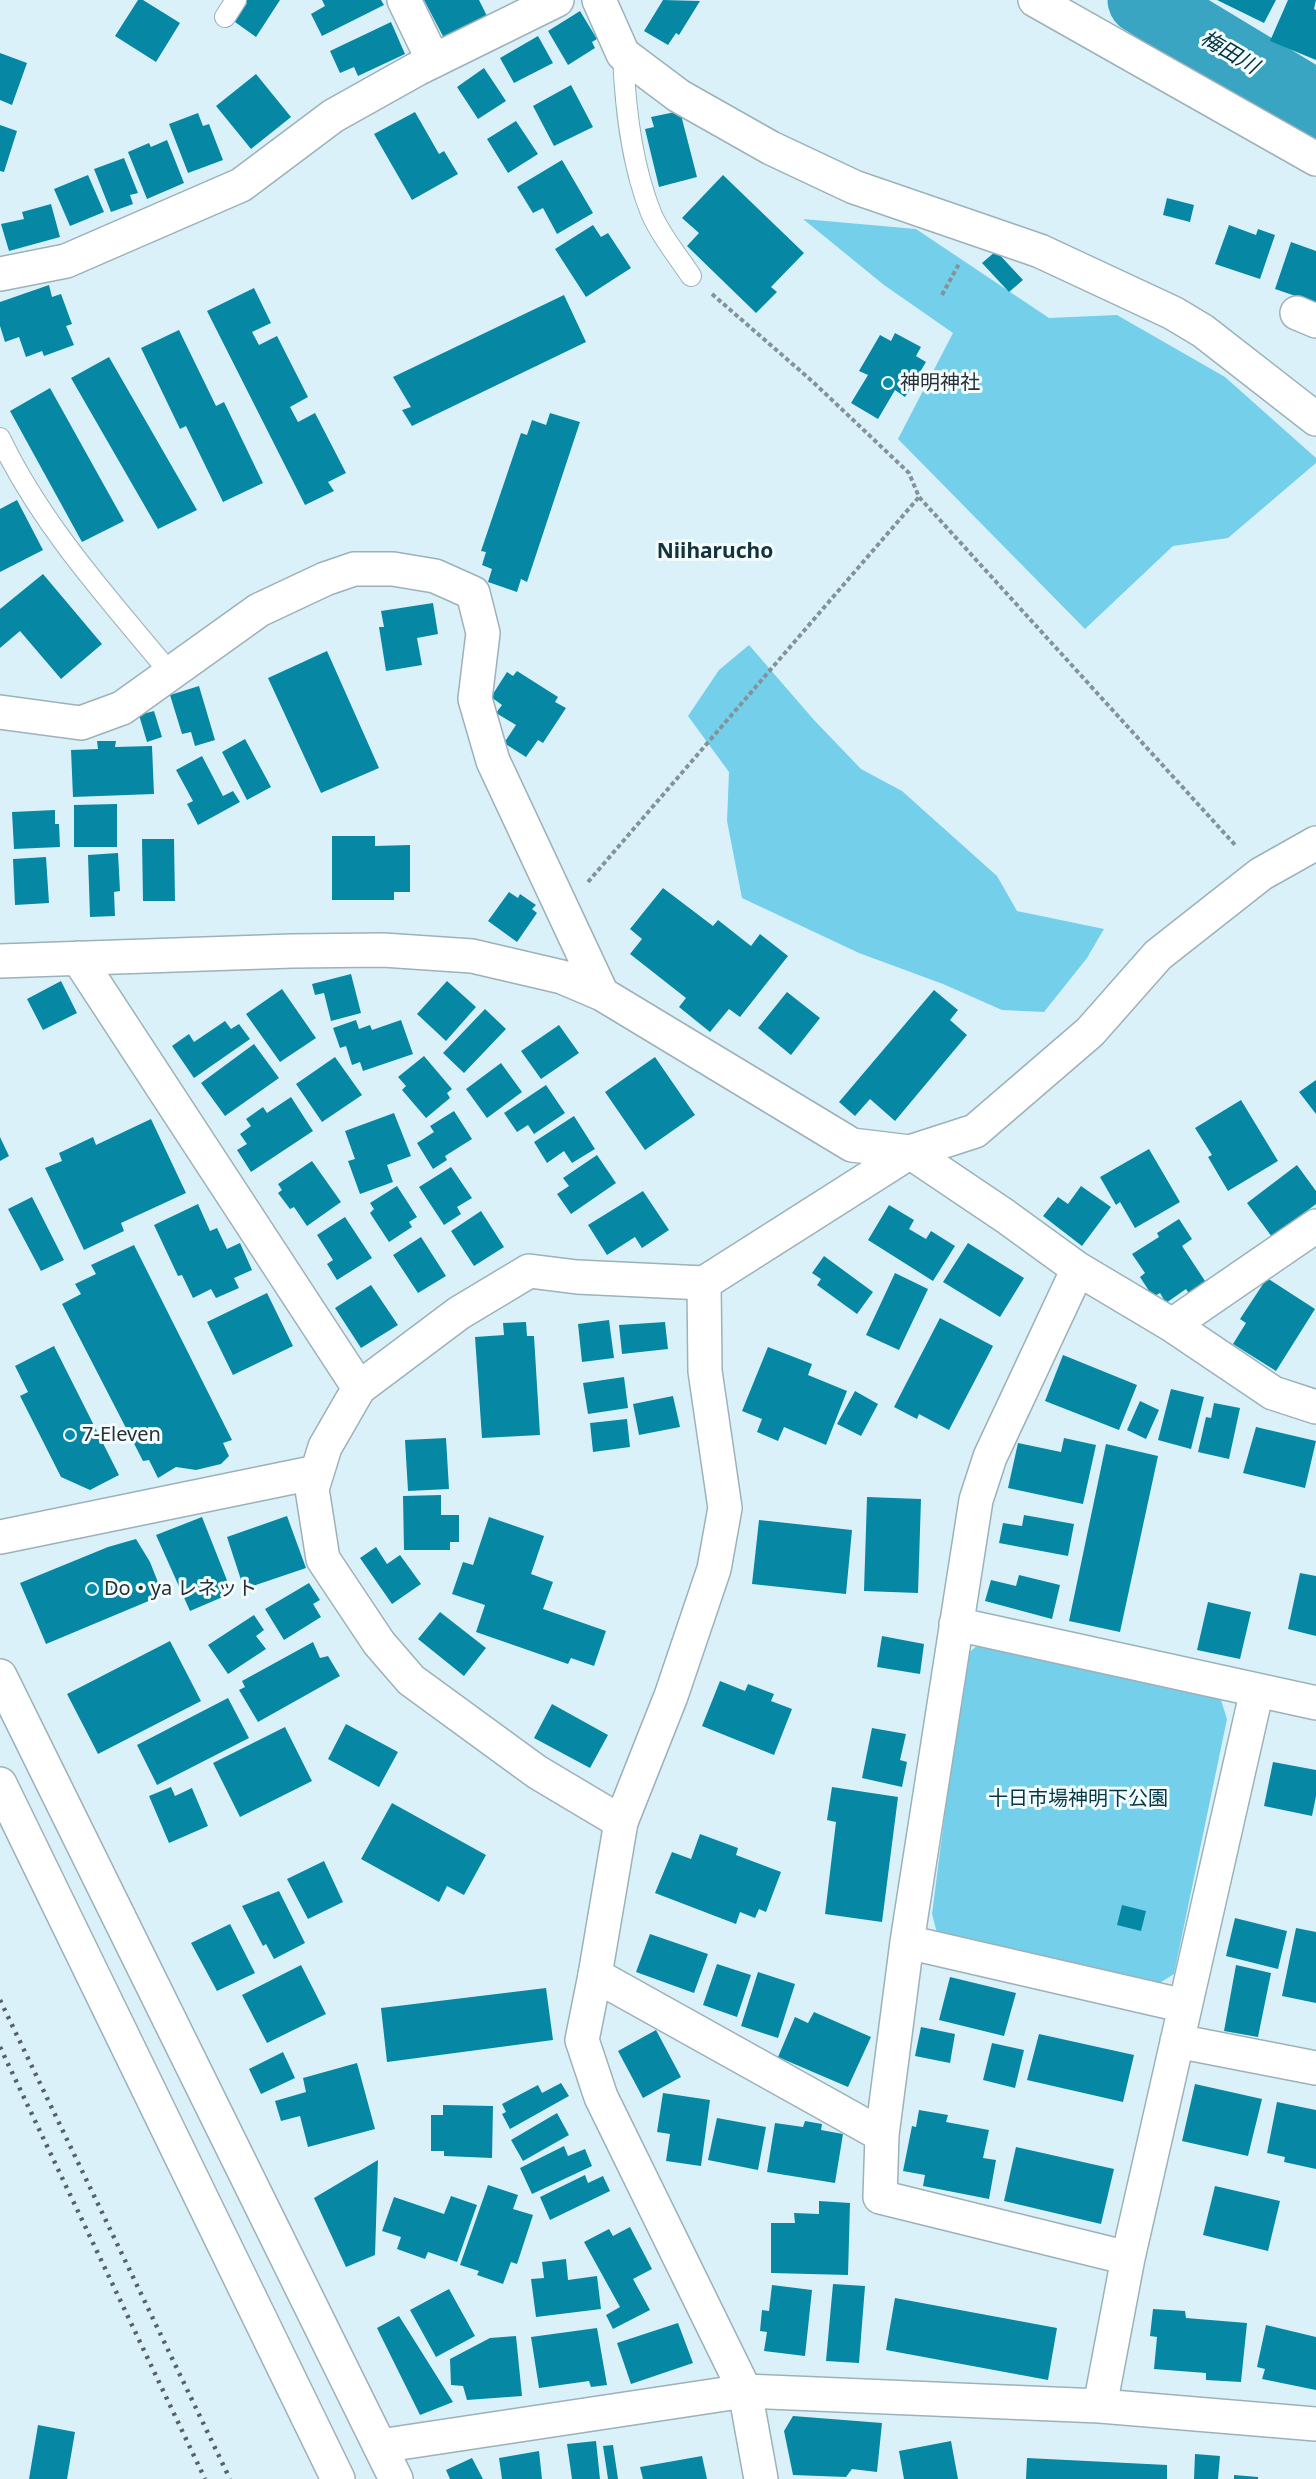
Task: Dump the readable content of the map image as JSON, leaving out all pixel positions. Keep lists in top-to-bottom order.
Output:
{
  "districts": ["Niiharucho"],
  "water": ["梅田川"],
  "parks": ["十日市場神明下公園"],
  "places": ["神明神社", "7-Eleven", "Do・ya レネット"]
}
